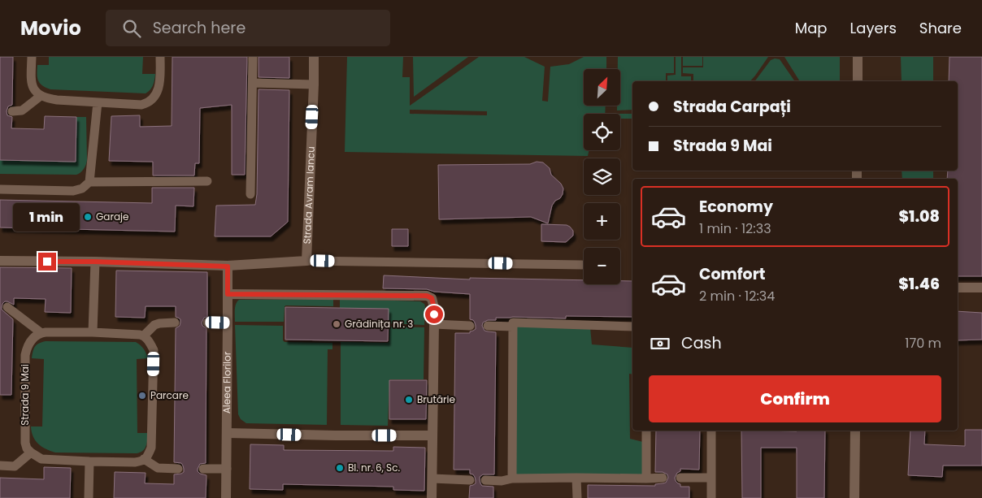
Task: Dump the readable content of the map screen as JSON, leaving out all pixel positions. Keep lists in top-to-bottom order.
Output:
{
  "streets": {
    "street": ["Strada Avram Iancu", "Aleea Florilor"],
    "lane": ["Strada 9 Mai"]
  },
  "places": [
    "Garaje",
    "Grădinița nr. 3",
    "Parcare",
    "Brutărie",
    "Bl. nr. 6, Sc."
  ],
  "north": "top right",
  "page": {
    "header": "Movio",
    "search": "Search here",
    "nav": ["Map", "Layers", "Share"],
    "map_buttons": ["+", "−"],
    "banner": ["Strada Carpați", "Strada 9 Mai"],
    "list": [
      {
        "name": "Economy",
        "note": "1 min · 12:33",
        "value": "$1.08"
      },
      {
        "name": "Comfort",
        "note": "2 min · 12:34",
        "value": "$1.46"
      }
    ],
    "bubble": "1 min",
    "pay": ["Cash", "170 m"],
    "buttons": "Confirm"
  }
}
